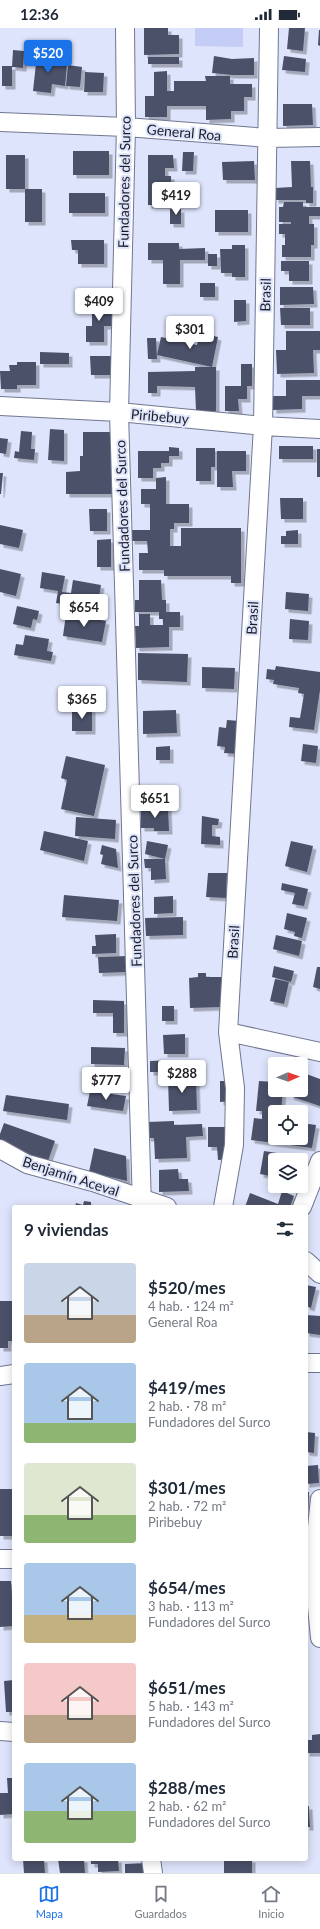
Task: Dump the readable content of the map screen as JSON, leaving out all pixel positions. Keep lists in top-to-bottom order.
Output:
{
  "streets": {
    "street": [
      "General Roa",
      "Fundadores del Surco",
      "Brasil",
      "Piribebuy",
      "Benjamín Aceval"
    ]
  },
  "crossings": [
    ["General Roa", "Fundadores del Surco"],
    ["General Roa", "Brasil"],
    ["Fundadores del Surco", "Piribebuy"],
    ["Fundadores del Surco", "Benjamín Aceval"],
    ["Brasil", "Piribebuy"]
  ],
  "north": "right",
  "page": {
    "status": "12:36",
    "price": [
      "$520",
      "$419",
      "$409",
      "$301",
      "$654",
      "$365",
      "$651",
      "$288",
      "$777"
    ],
    "heading": "9 viviendas",
    "list": [
      {
        "name": "$520/mes",
        "note": "4 hab. · 124 m² · General Roa"
      },
      {
        "name": "$419/mes",
        "note": "2 hab. · 78 m² · Fundadores del Surco"
      },
      {
        "name": "$301/mes",
        "note": "2 hab. · 72 m² · Piribebuy"
      },
      {
        "name": "$654/mes",
        "note": "3 hab. · 113 m² · Fundadores del Surco"
      },
      {
        "name": "$651/mes",
        "note": "5 hab. · 143 m² · Fundadores del Surco"
      },
      {
        "name": "$288/mes",
        "note": "2 hab. · 62 m² · Fundadores del Surco"
      }
    ],
    "tabs": ["Mapa", "Guardados", "Inicio"]
  }
}
